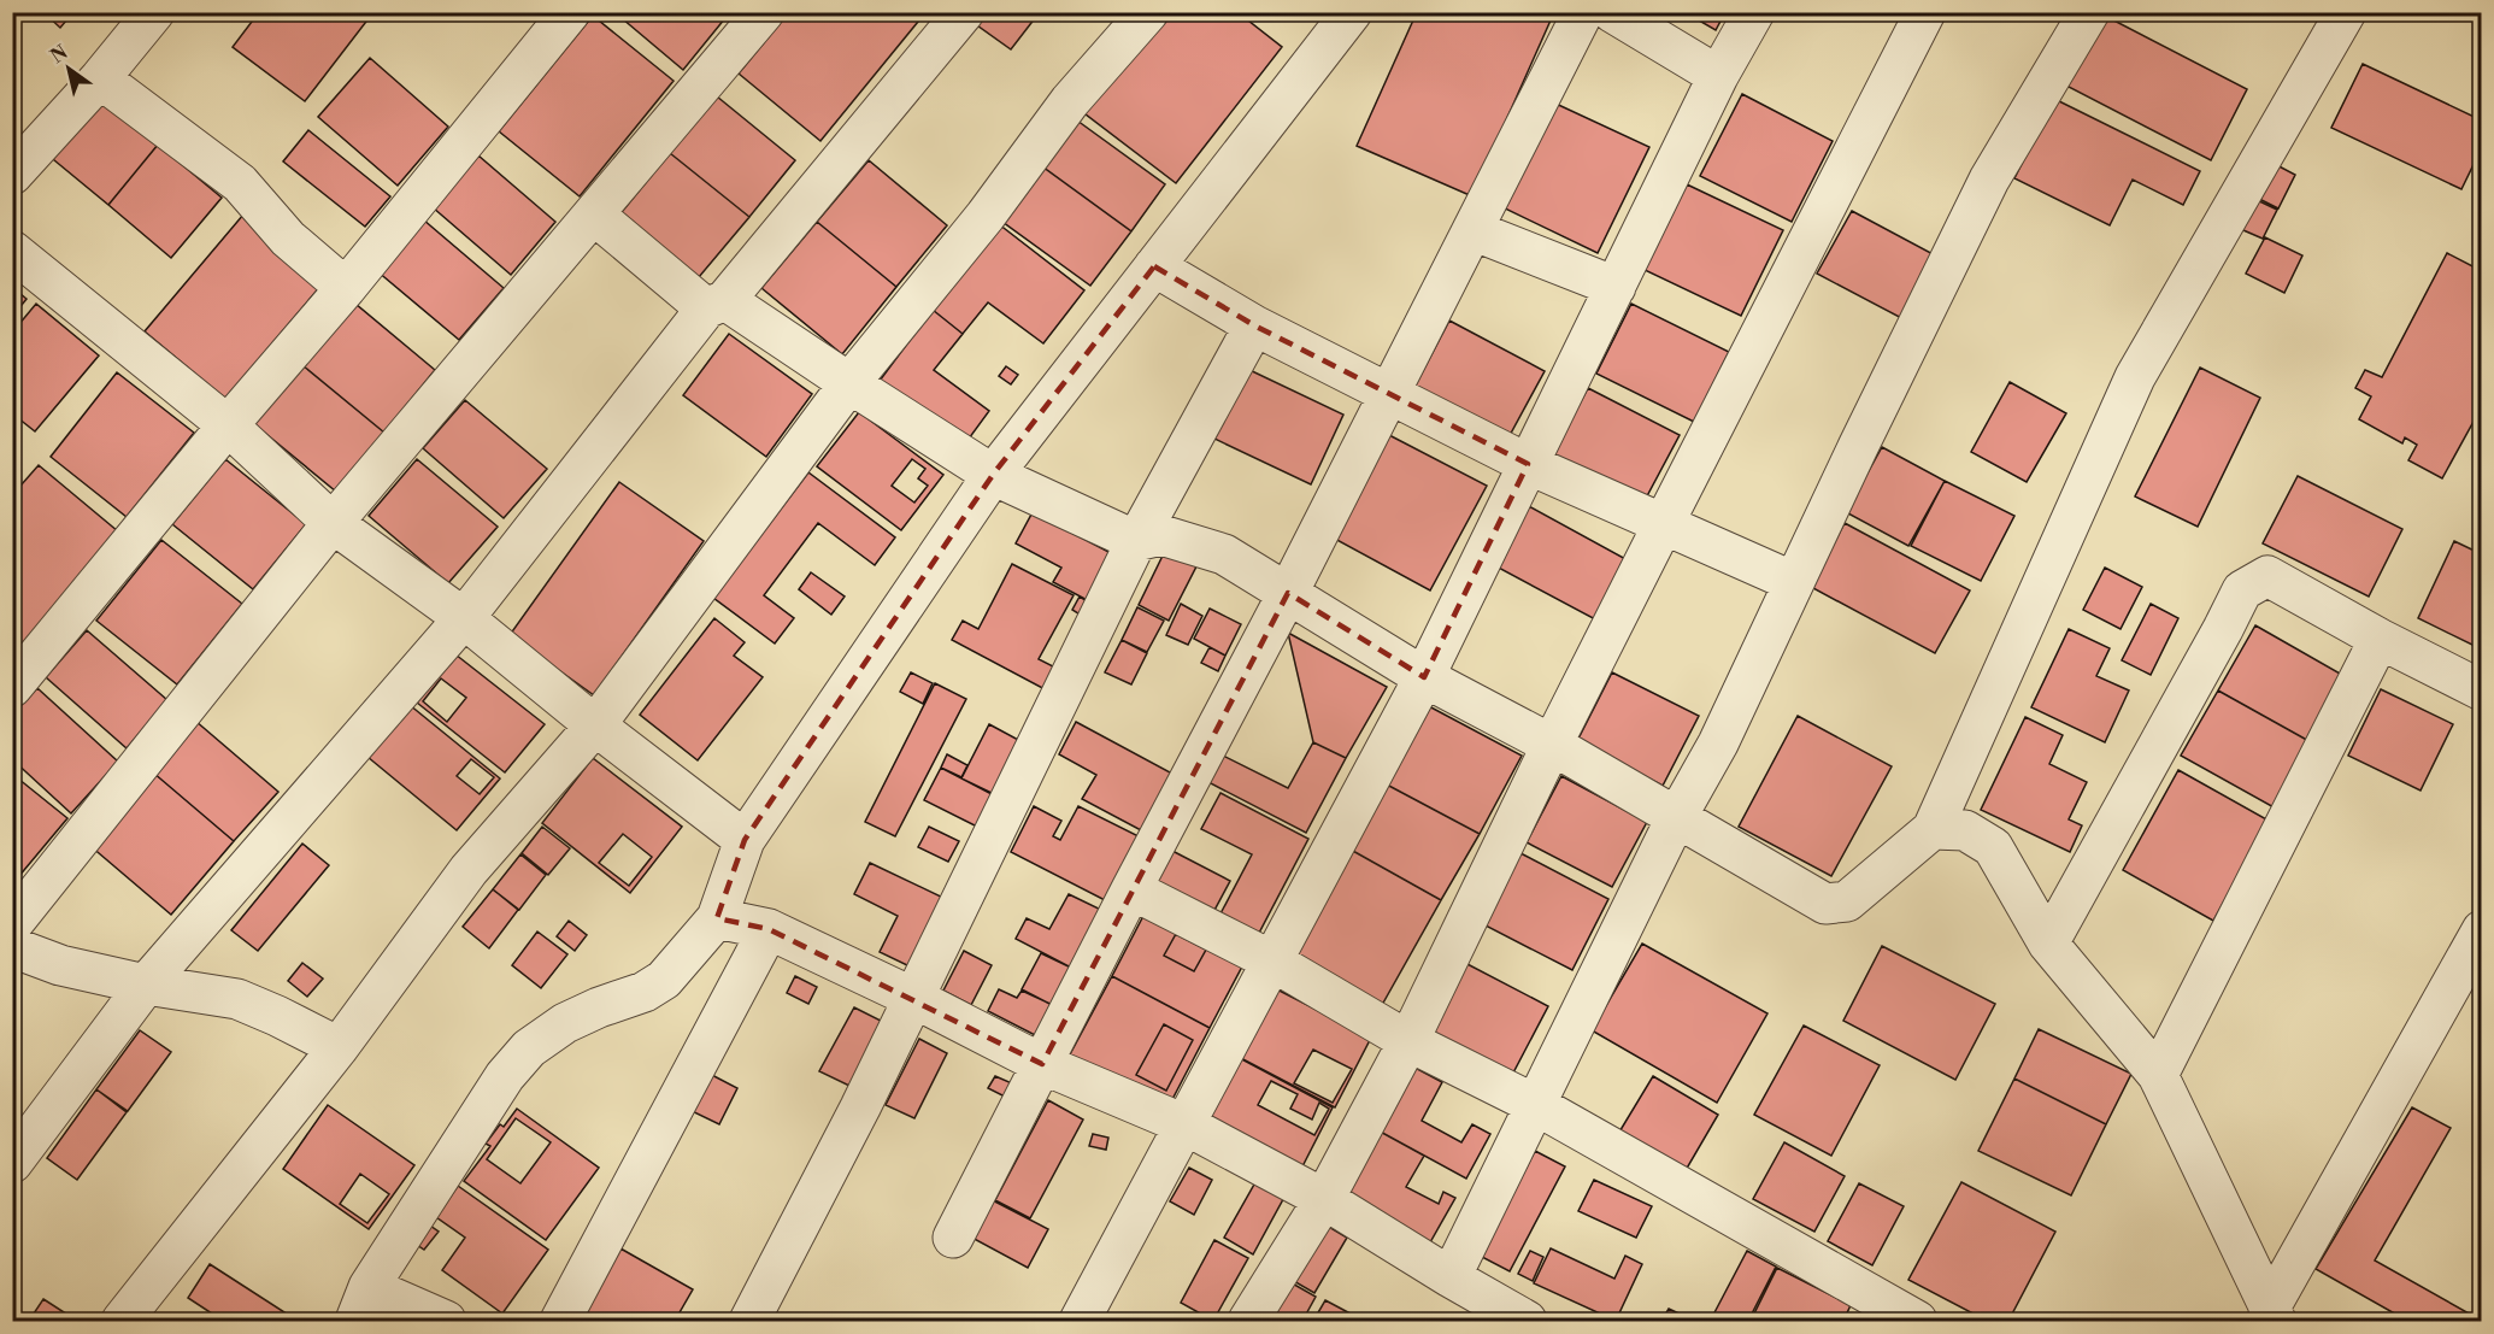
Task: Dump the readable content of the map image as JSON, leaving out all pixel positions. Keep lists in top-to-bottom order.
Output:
{
  "north": "top left"
}
